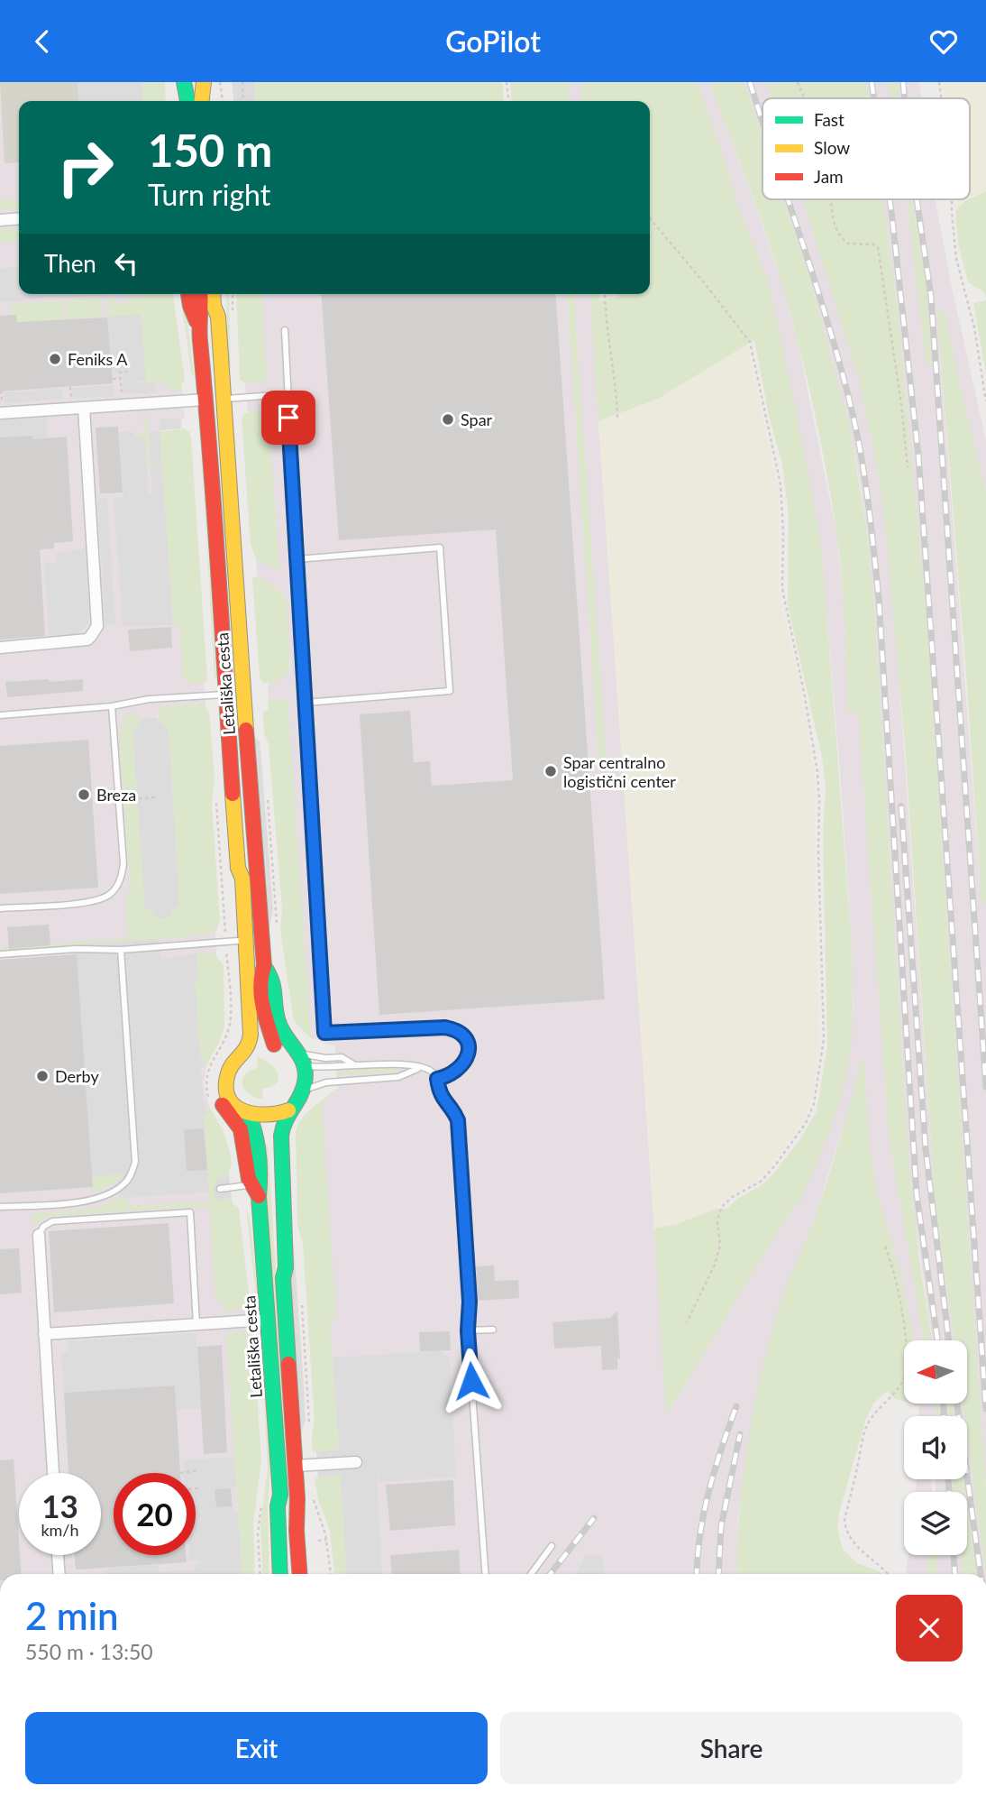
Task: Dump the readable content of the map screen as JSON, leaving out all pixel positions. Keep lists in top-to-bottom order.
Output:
{
  "streets": {
    "main road": ["Letališka cesta"]
  },
  "places": [
    "Feniks A",
    "Spar",
    "Spar centralno logistični center",
    "Breza",
    "Derby"
  ],
  "legend": ["Fast", "Slow", "Jam"],
  "north": "left",
  "page": {
    "header": "GoPilot",
    "turn": ["150 m", "Turn right"],
    "then": "Then",
    "speed": "13 km/h",
    "limit": "20",
    "heading": ["2 min", "550 m · 13:50"],
    "buttons": ["Exit", "Share"]
  }
}
